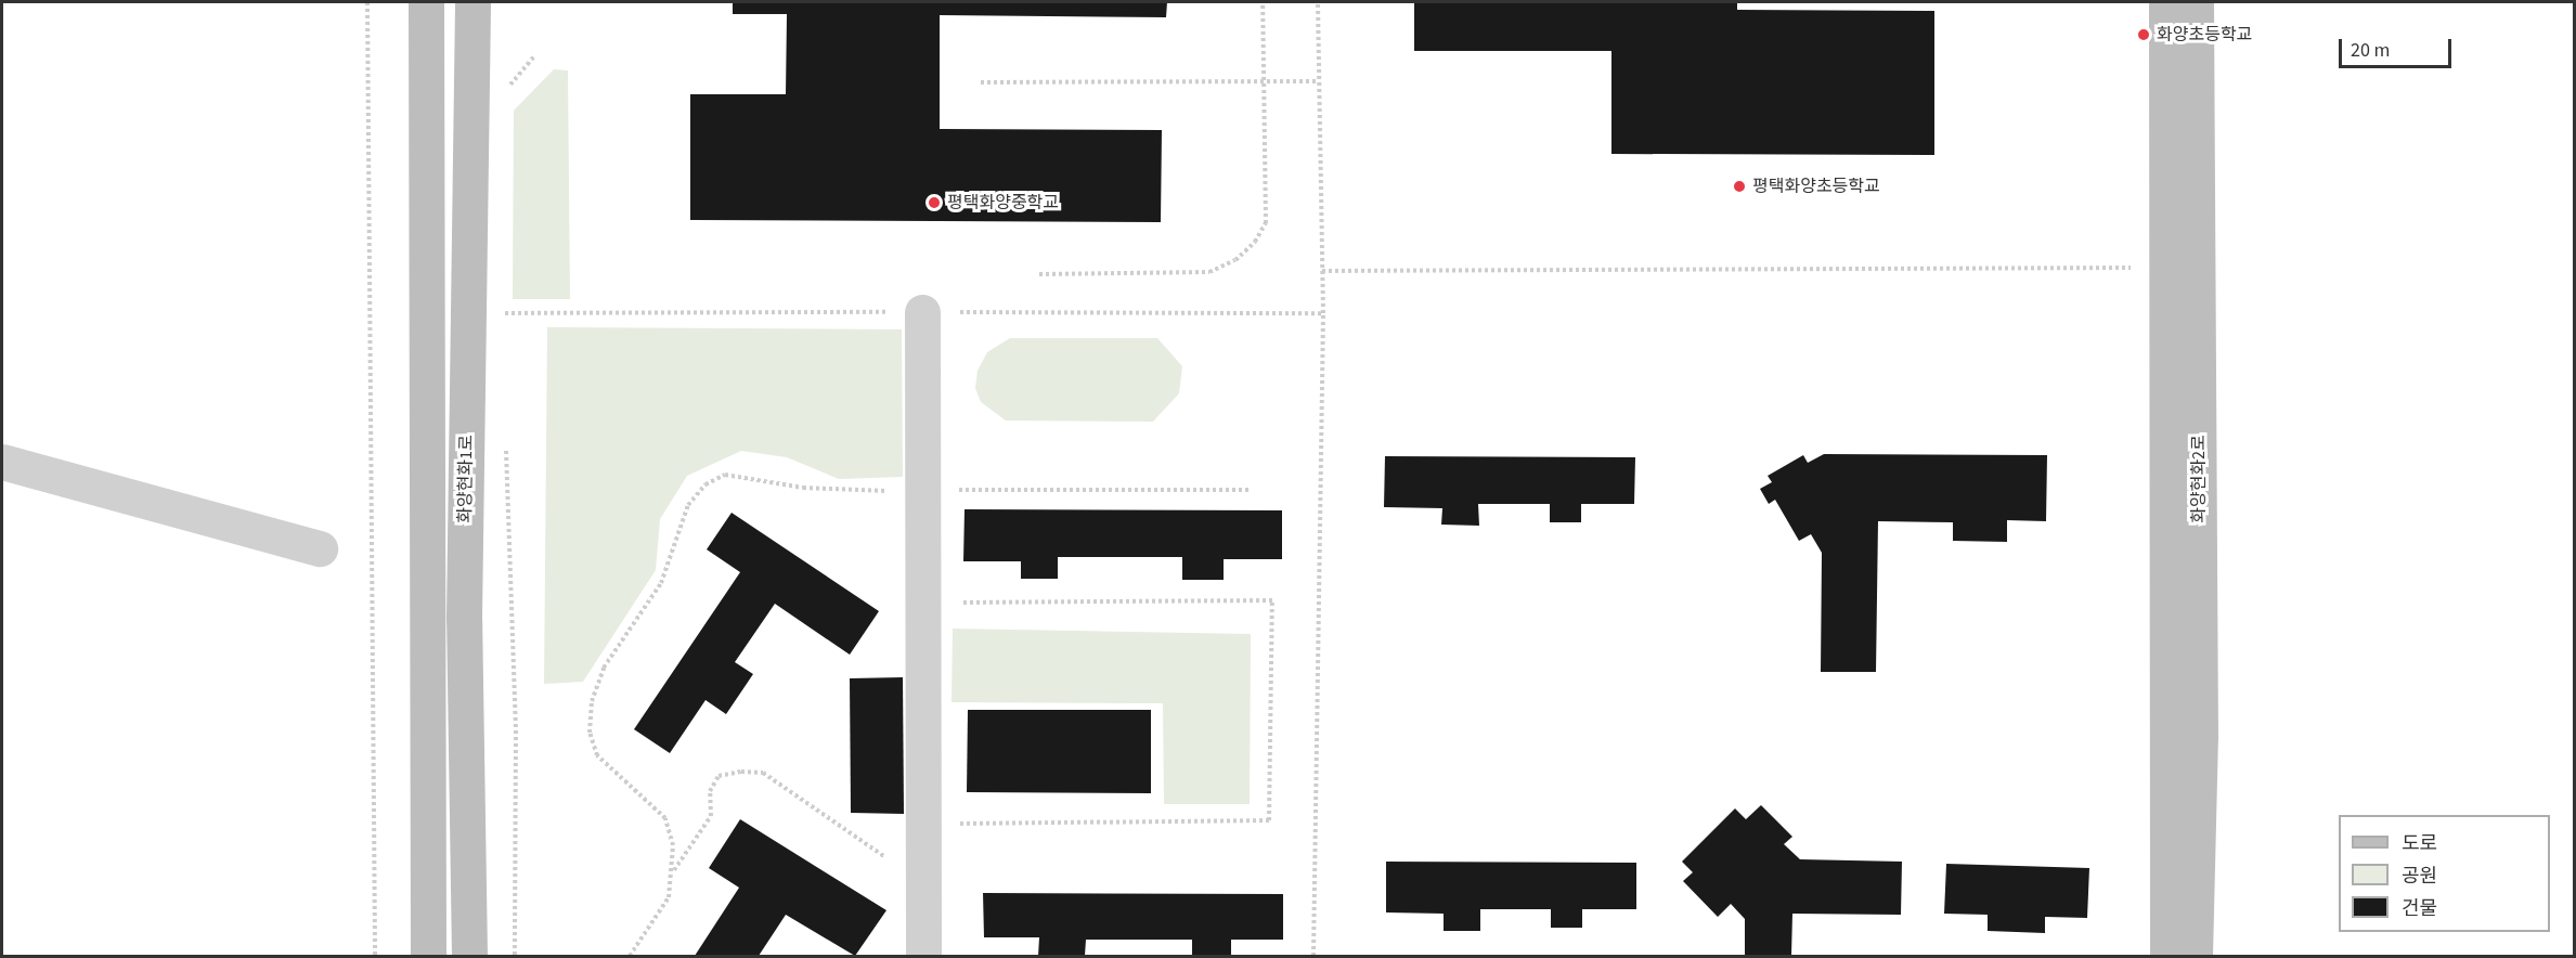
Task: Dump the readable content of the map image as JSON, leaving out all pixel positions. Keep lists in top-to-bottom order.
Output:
{
  "streets": {
    "street": ["화양현화1로", "화양현화2로"]
  },
  "places": ["화양초등학교", "평택화양초등학교", "평택화양중학교"],
  "legend": ["도로", "공원", "건물"],
  "scale_bar": "20 m"
}
